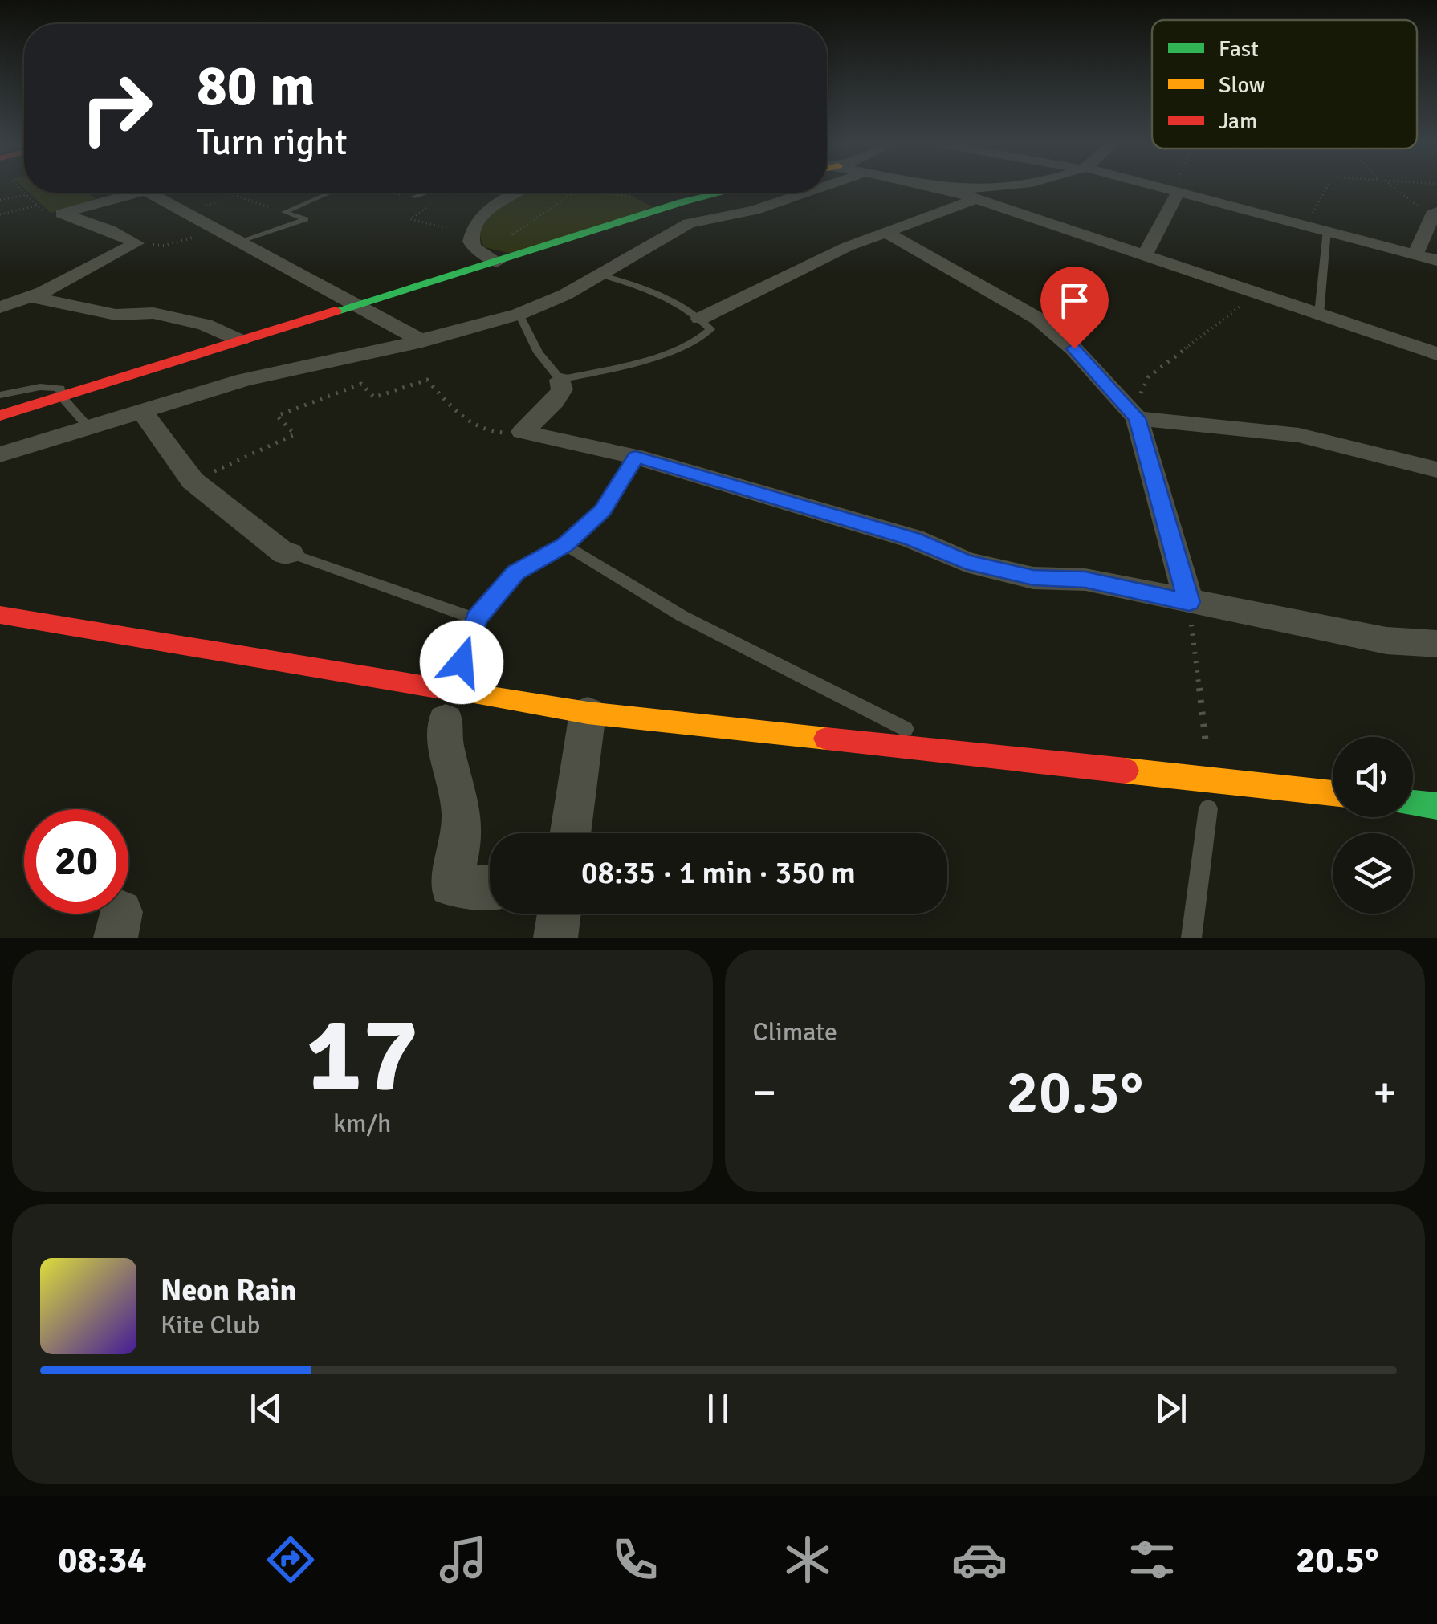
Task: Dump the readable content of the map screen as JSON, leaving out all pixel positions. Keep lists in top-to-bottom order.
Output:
{
  "legend": ["Fast", "Slow", "Jam"],
  "page": {
    "turn": ["80 m", "Turn right"],
    "limit": "20",
    "trip": "08:35 · 1 min · 350 m",
    "tile": [
      ["17", "km/h"],
      "Climate"
    ],
    "heat": ["−", "20.5°", "+"],
    "song": ["Neon Rain", "Kite Club"],
    "tabs": ["08:34", "20.5°"]
  }
}
